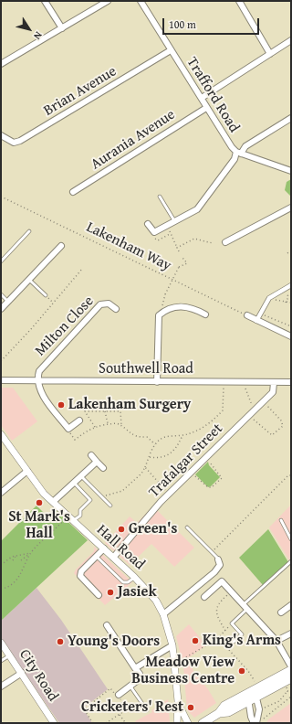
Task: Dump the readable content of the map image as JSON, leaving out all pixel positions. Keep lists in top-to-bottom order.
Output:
{
  "streets": {
    "street": [
      "Brian Avenue",
      "Trafford Road",
      "Aurania Avenue",
      "Milton Close",
      "Southwell Road",
      "Trafalgar Street",
      "Hall Road",
      "City Road"
    ],
    "path": ["Lakenham Way"]
  },
  "crossings": [
    ["Brian Avenue", "Trafford Road"],
    ["Trafford Road", "Aurania Avenue"],
    ["Milton Close", "Southwell Road"],
    ["Southwell Road", "Trafalgar Street"],
    ["Trafalgar Street", "Hall Road"]
  ],
  "places": [
    "Lakenham Surgery",
    "St Mark's Hall",
    "Green's",
    "Jasiek",
    "King's Arms",
    "Young's Doors",
    "Meadow View Business Centre",
    "Cricketers' Rest"
  ],
  "scale_bar": "100 m",
  "north": "bottom right"
}
